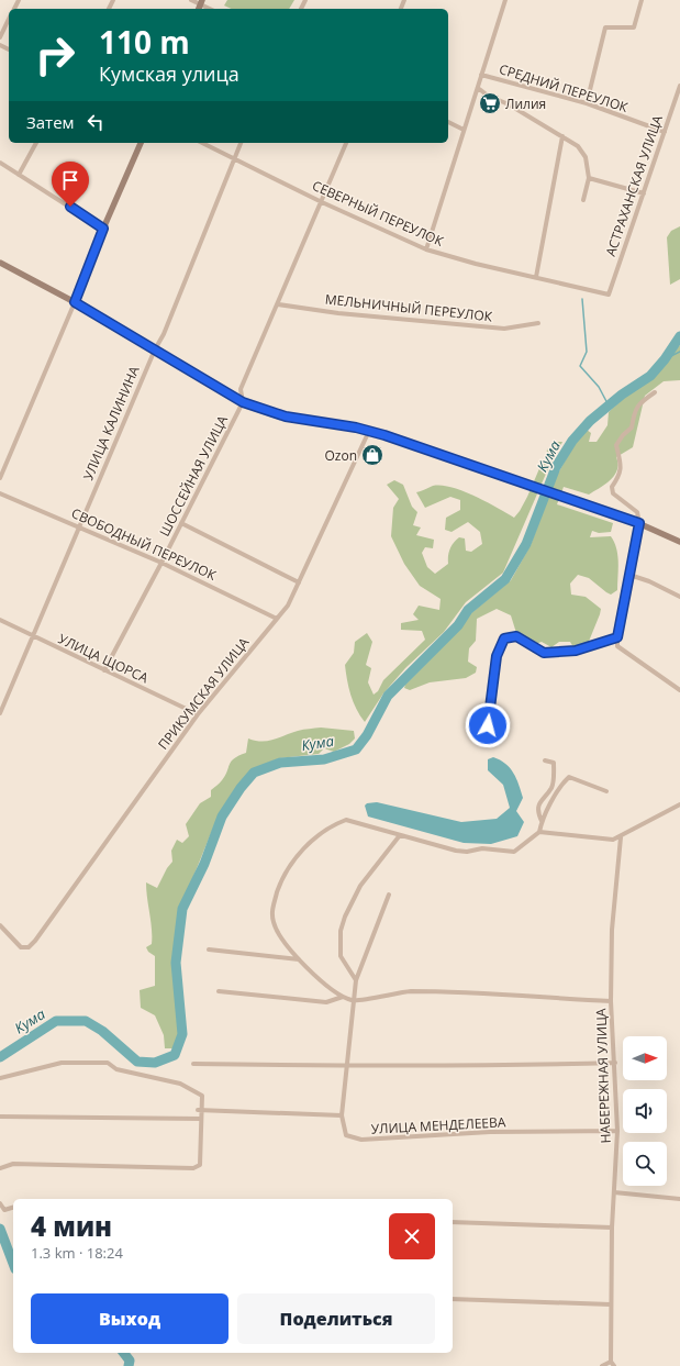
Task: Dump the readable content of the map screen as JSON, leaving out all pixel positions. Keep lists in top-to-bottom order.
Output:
{
  "streets": {
    "street": [
      "СРЕДНИЙ ПЕРЕУЛОК",
      "АСТРАХАНСКАЯ УЛИЦА",
      "СЕВЕРНЫЙ ПЕРЕУЛОК",
      "МЕЛЬНИЧНЫЙ ПЕРЕУЛОК",
      "УЛИЦА КАЛИНИНА",
      "ШОССЕЙНАЯ УЛИЦА",
      "СВОБОДНЫЙ ПЕРЕУЛОК",
      "УЛИЦА ЩОРСА",
      "ПРИКУМСКАЯ УЛИЦА",
      "НАБЕРЕЖНАЯ УЛИЦА",
      "УЛИЦА МЕНДЕЛЕЕВА"
    ]
  },
  "crossings": [
    ["СРЕДНИЙ ПЕРЕУЛОК", "АСТРАХАНСКАЯ УЛИЦА"],
    ["АСТРАХАНСКАЯ УЛИЦА", "СЕВЕРНЫЙ ПЕРЕУЛОК"],
    ["СЕВЕРНЫЙ ПЕРЕУЛОК", "УЛИЦА КАЛИНИНА"],
    ["СЕВЕРНЫЙ ПЕРЕУЛОК", "ШОССЕЙНАЯ УЛИЦА"],
    ["МЕЛЬНИЧНЫЙ ПЕРЕУЛОК", "ШОССЕЙНАЯ УЛИЦА"],
    ["УЛИЦА КАЛИНИНА", "СВОБОДНЫЙ ПЕРЕУЛОК"],
    ["УЛИЦА КАЛИНИНА", "УЛИЦА ЩОРСА"],
    ["ШОССЕЙНАЯ УЛИЦА", "СВОБОДНЫЙ ПЕРЕУЛОК"],
    ["ШОССЕЙНАЯ УЛИЦА", "УЛИЦА ЩОРСА"],
    ["СВОБОДНЫЙ ПЕРЕУЛОК", "ПРИКУМСКАЯ УЛИЦА"],
    ["УЛИЦА ЩОРСА", "ПРИКУМСКАЯ УЛИЦА"],
    ["НАБЕРЕЖНАЯ УЛИЦА", "УЛИЦА МЕНДЕЛЕЕВА"]
  ],
  "water": ["Кума"],
  "places": {
    "supermarket": ["Лилия"],
    "shop": ["Ozon"]
  },
  "north": "right",
  "page": {
    "turn": ["110 m", "Кумская улица"],
    "then": "Затем",
    "heading": ["4 мин", "1.3 km · 18:24"],
    "buttons": ["Выход", "Поделиться"]
  }
}
